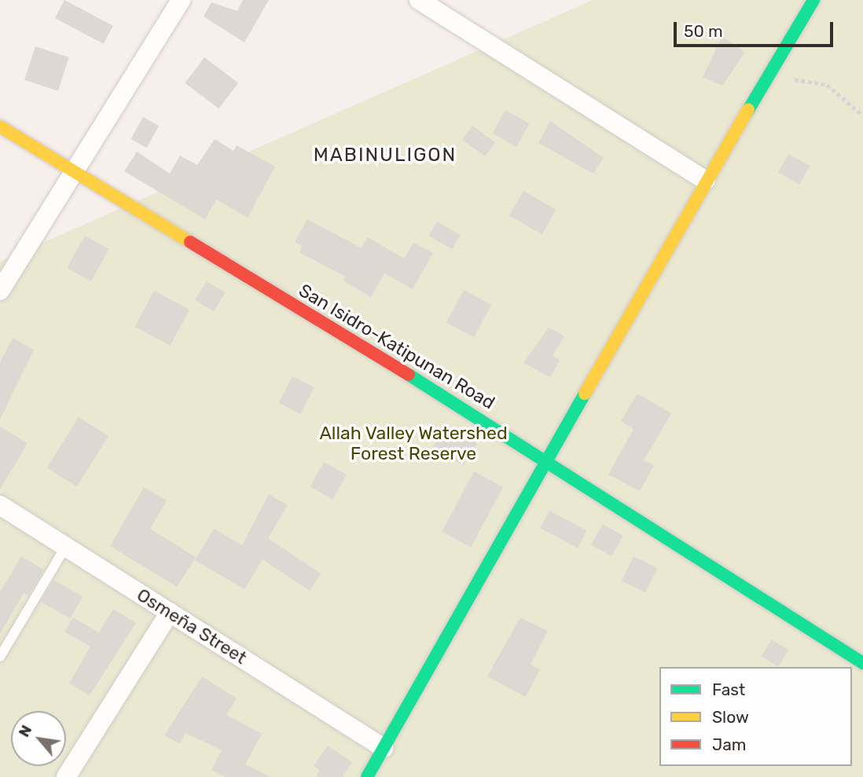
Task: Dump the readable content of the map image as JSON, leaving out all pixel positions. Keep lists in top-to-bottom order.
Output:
{
  "streets": {
    "street": ["San Isidro-Katipunan Road", "Osmeña Street"]
  },
  "districts": ["MABINULIGON"],
  "parks": ["Allah Valley Watershed Forest Reserve"],
  "legend": ["Fast", "Slow", "Jam"],
  "scale_bar": "50 m",
  "north": "top left"
}
